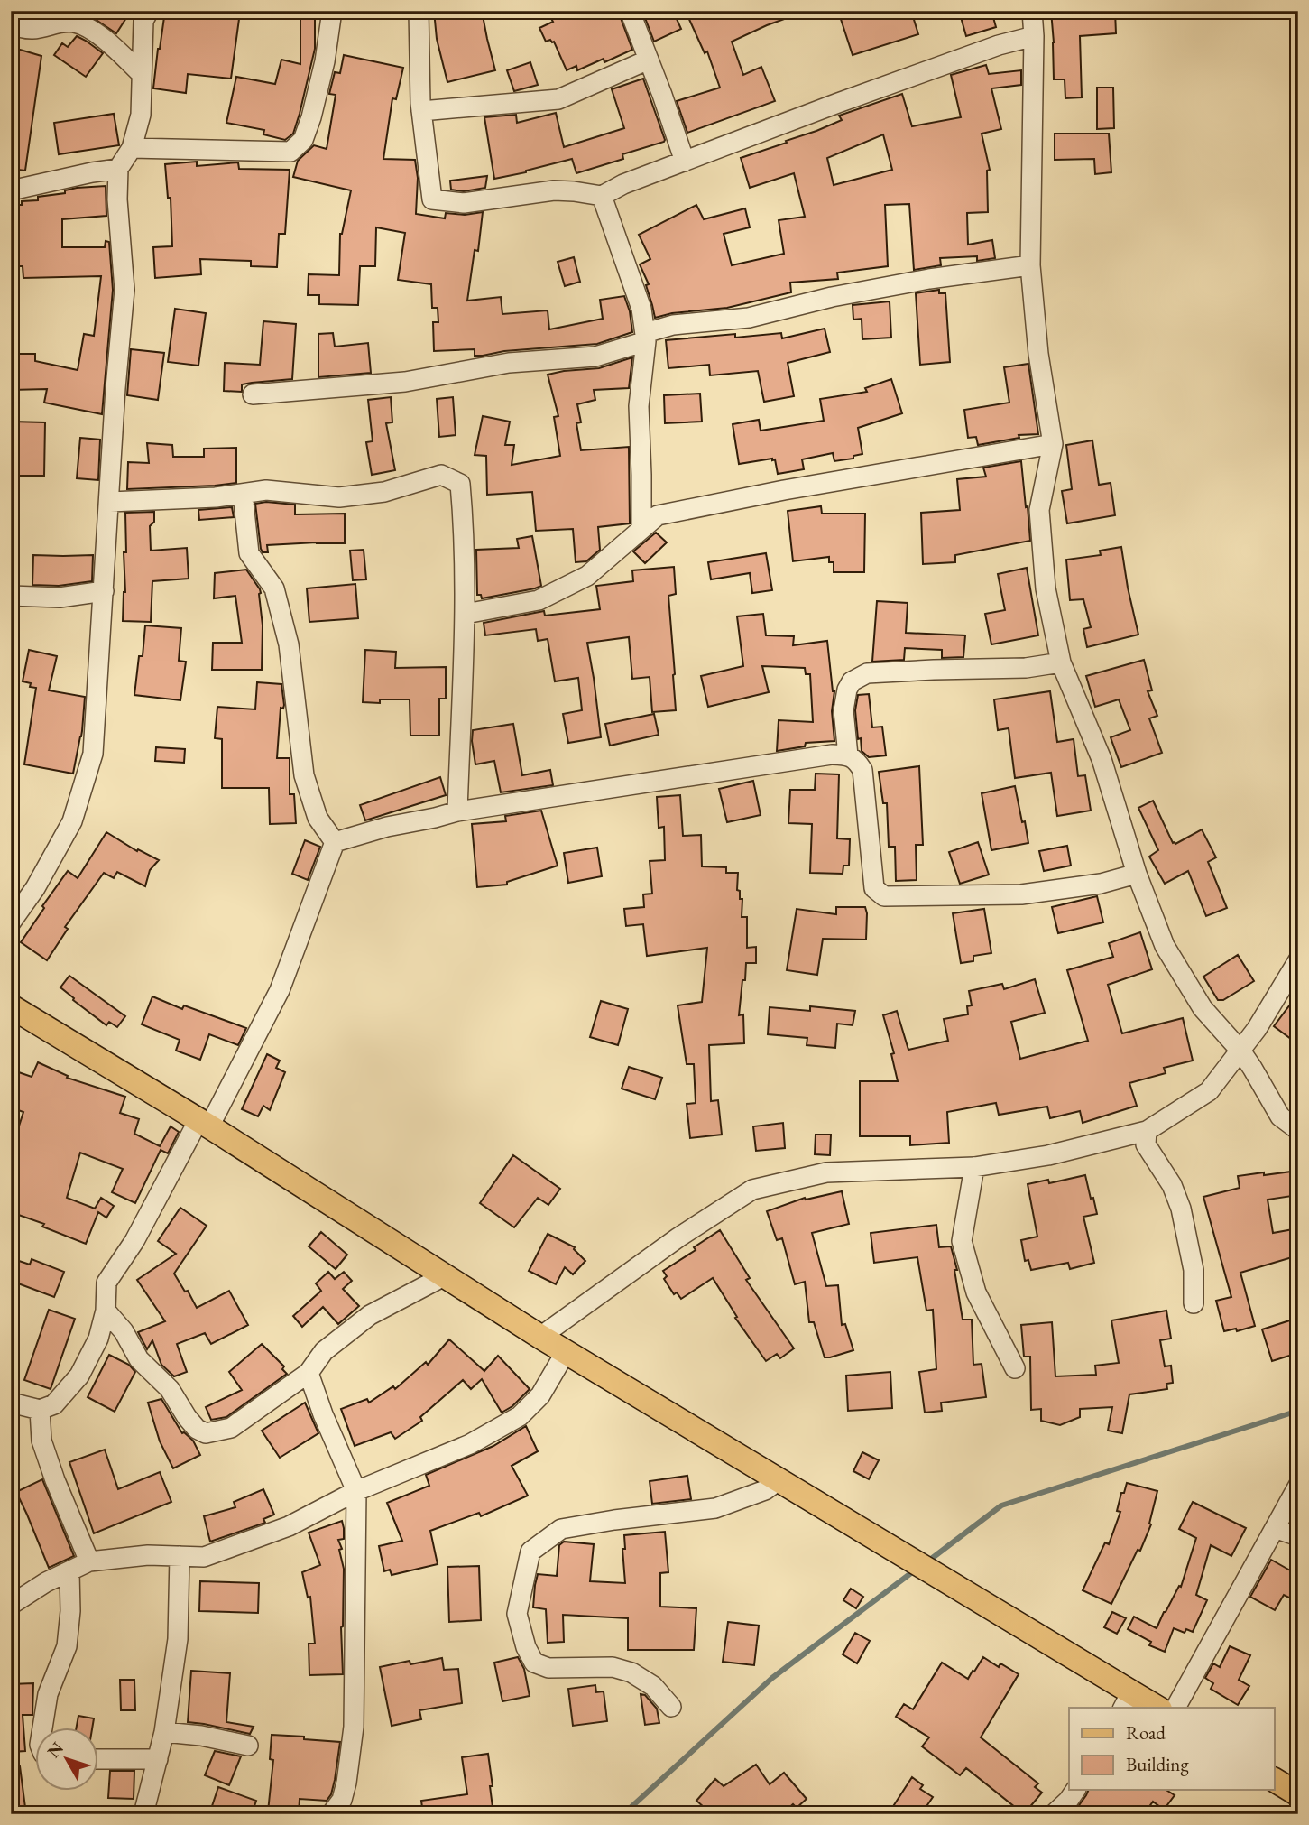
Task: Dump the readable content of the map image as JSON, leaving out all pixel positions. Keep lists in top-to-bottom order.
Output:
{
  "legend": ["Road", "Building"],
  "north": "top left"
}
